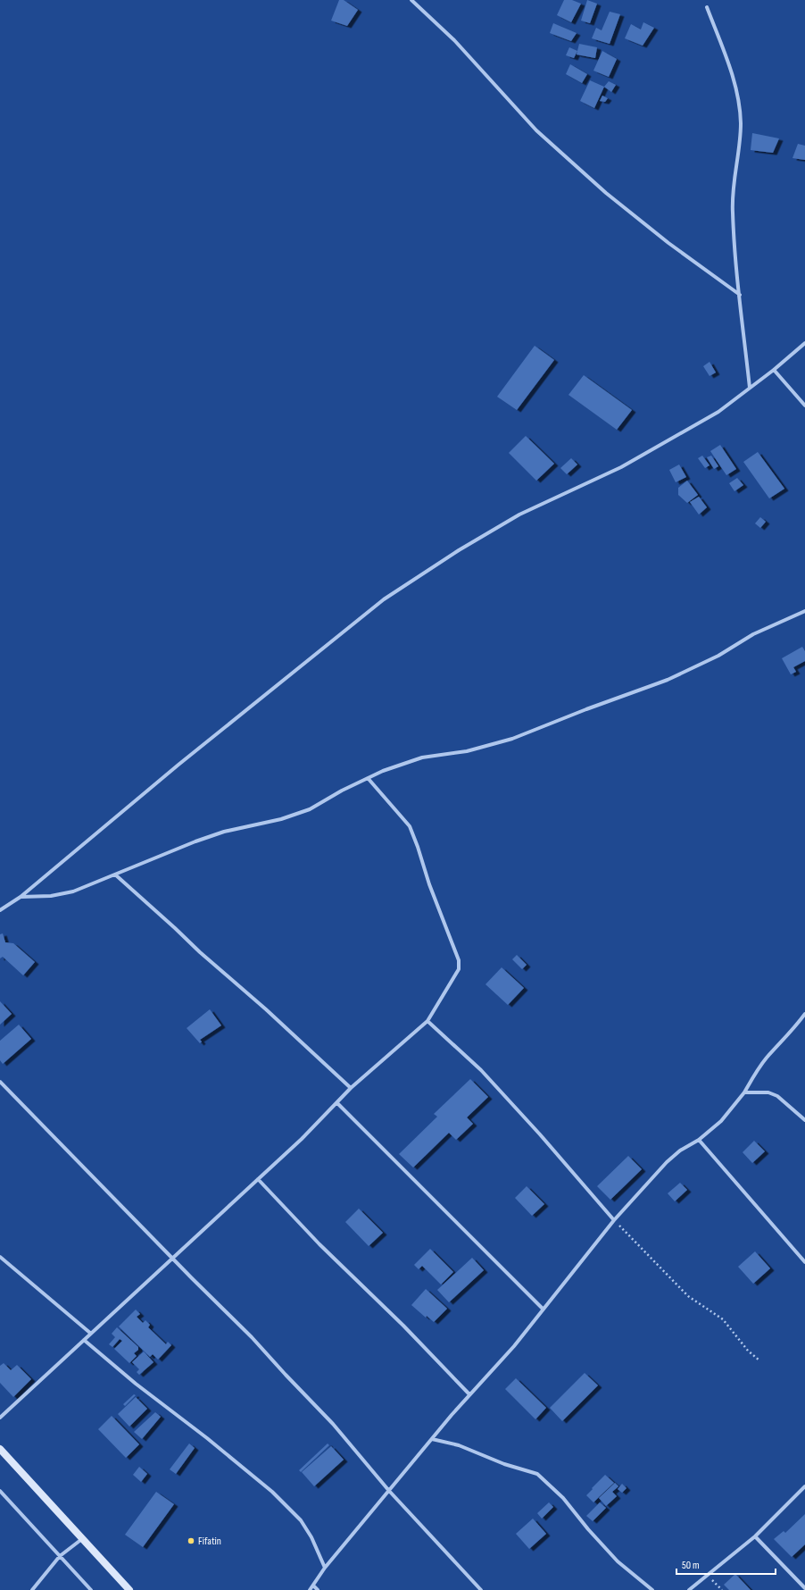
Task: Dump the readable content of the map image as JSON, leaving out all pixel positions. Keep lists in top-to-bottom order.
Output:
{
  "places": ["Fifatin"],
  "scale_bar": "50 m"
}
